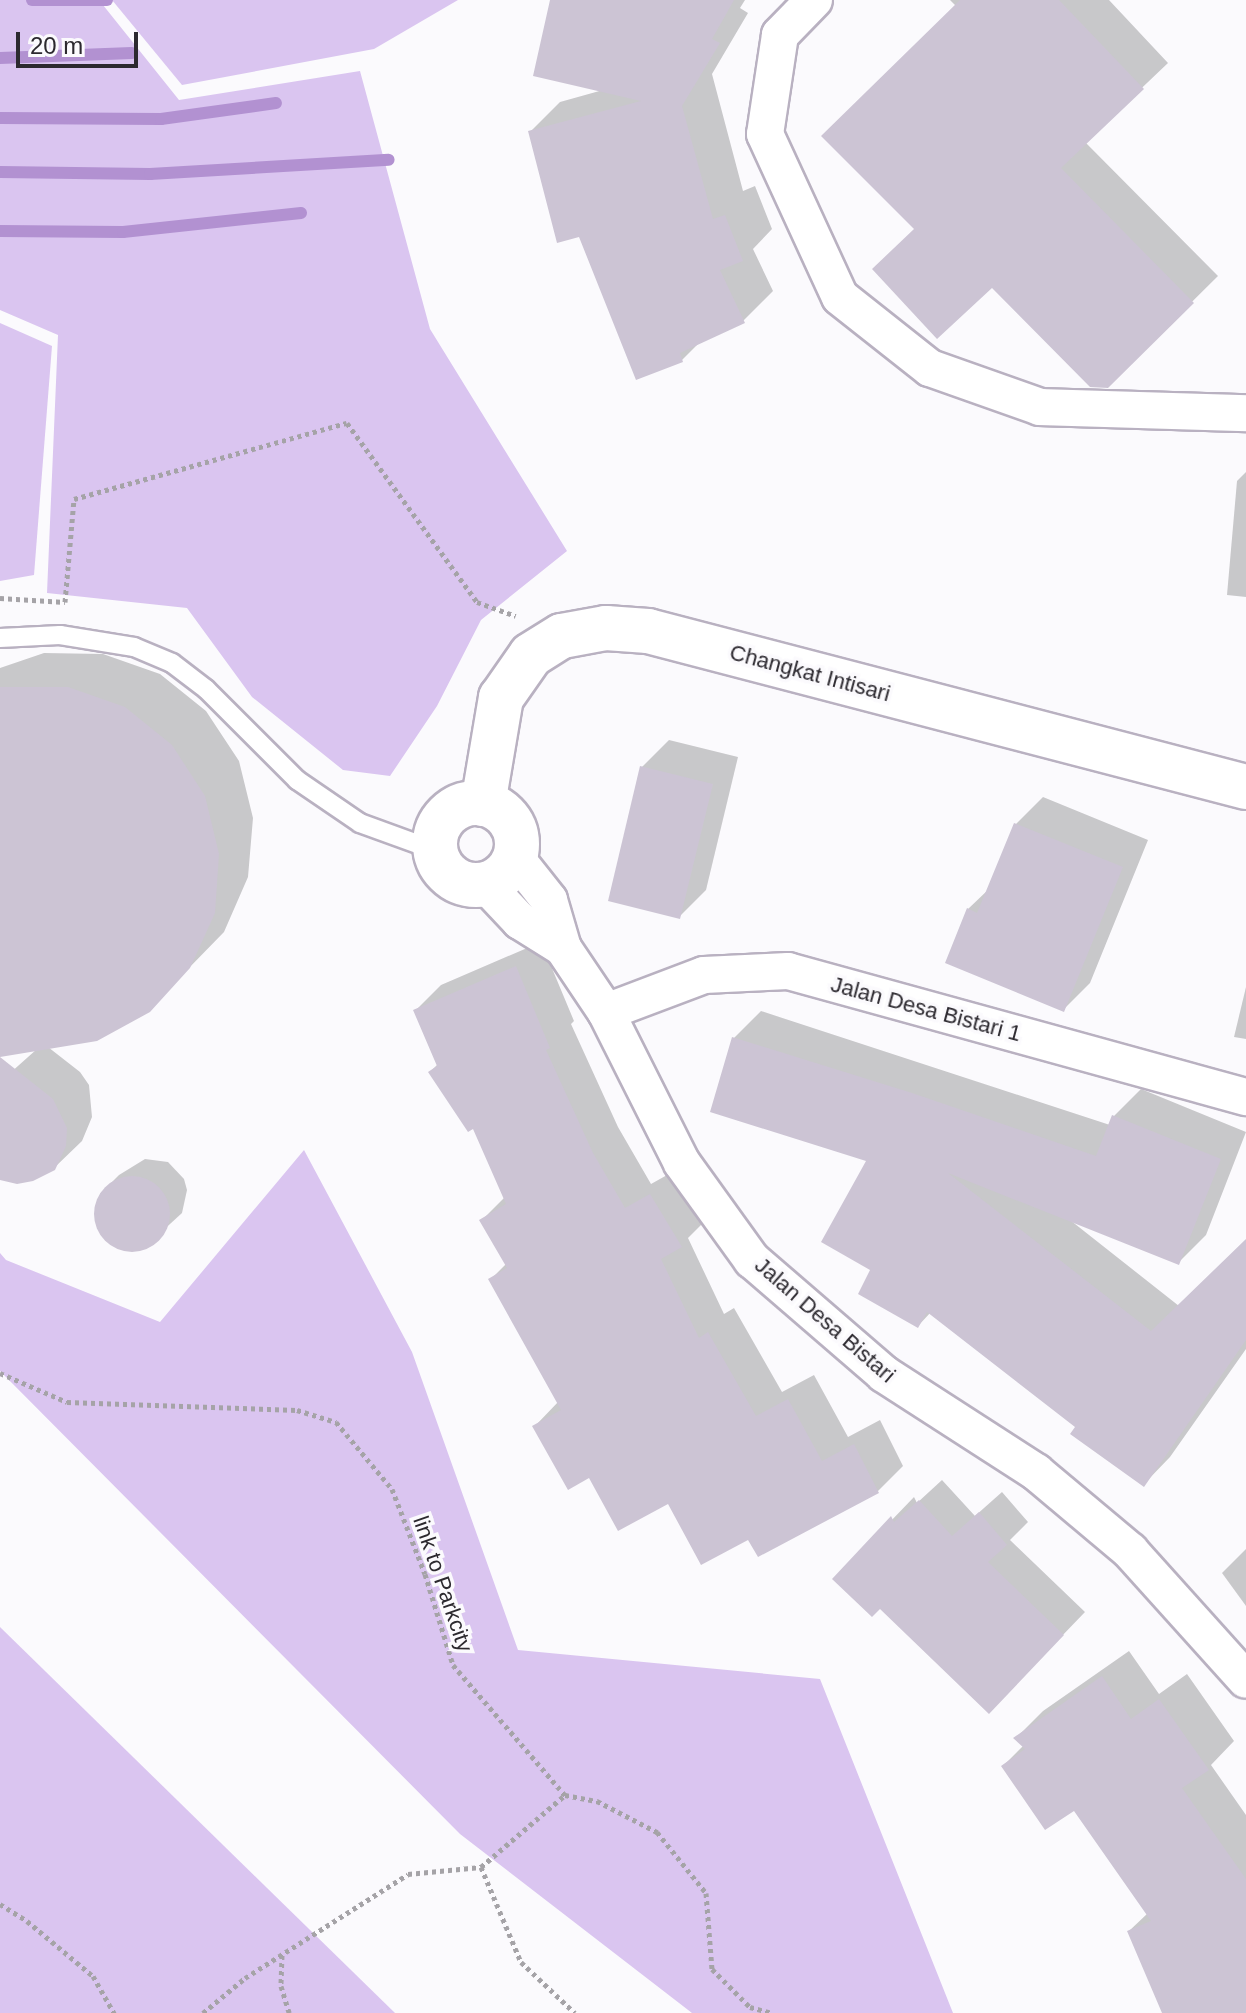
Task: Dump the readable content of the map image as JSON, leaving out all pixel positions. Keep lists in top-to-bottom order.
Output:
{
  "streets": {
    "street": ["Changkat Intisari", "Jalan Desa Bistari 1", "Jalan Desa Bistari"],
    "path": ["link to Parkcity"]
  },
  "crossings": [
    ["Changkat Intisari", "Jalan Desa Bistari"],
    ["Jalan Desa Bistari 1", "Jalan Desa Bistari"]
  ],
  "scale_bar": "20 m"
}
